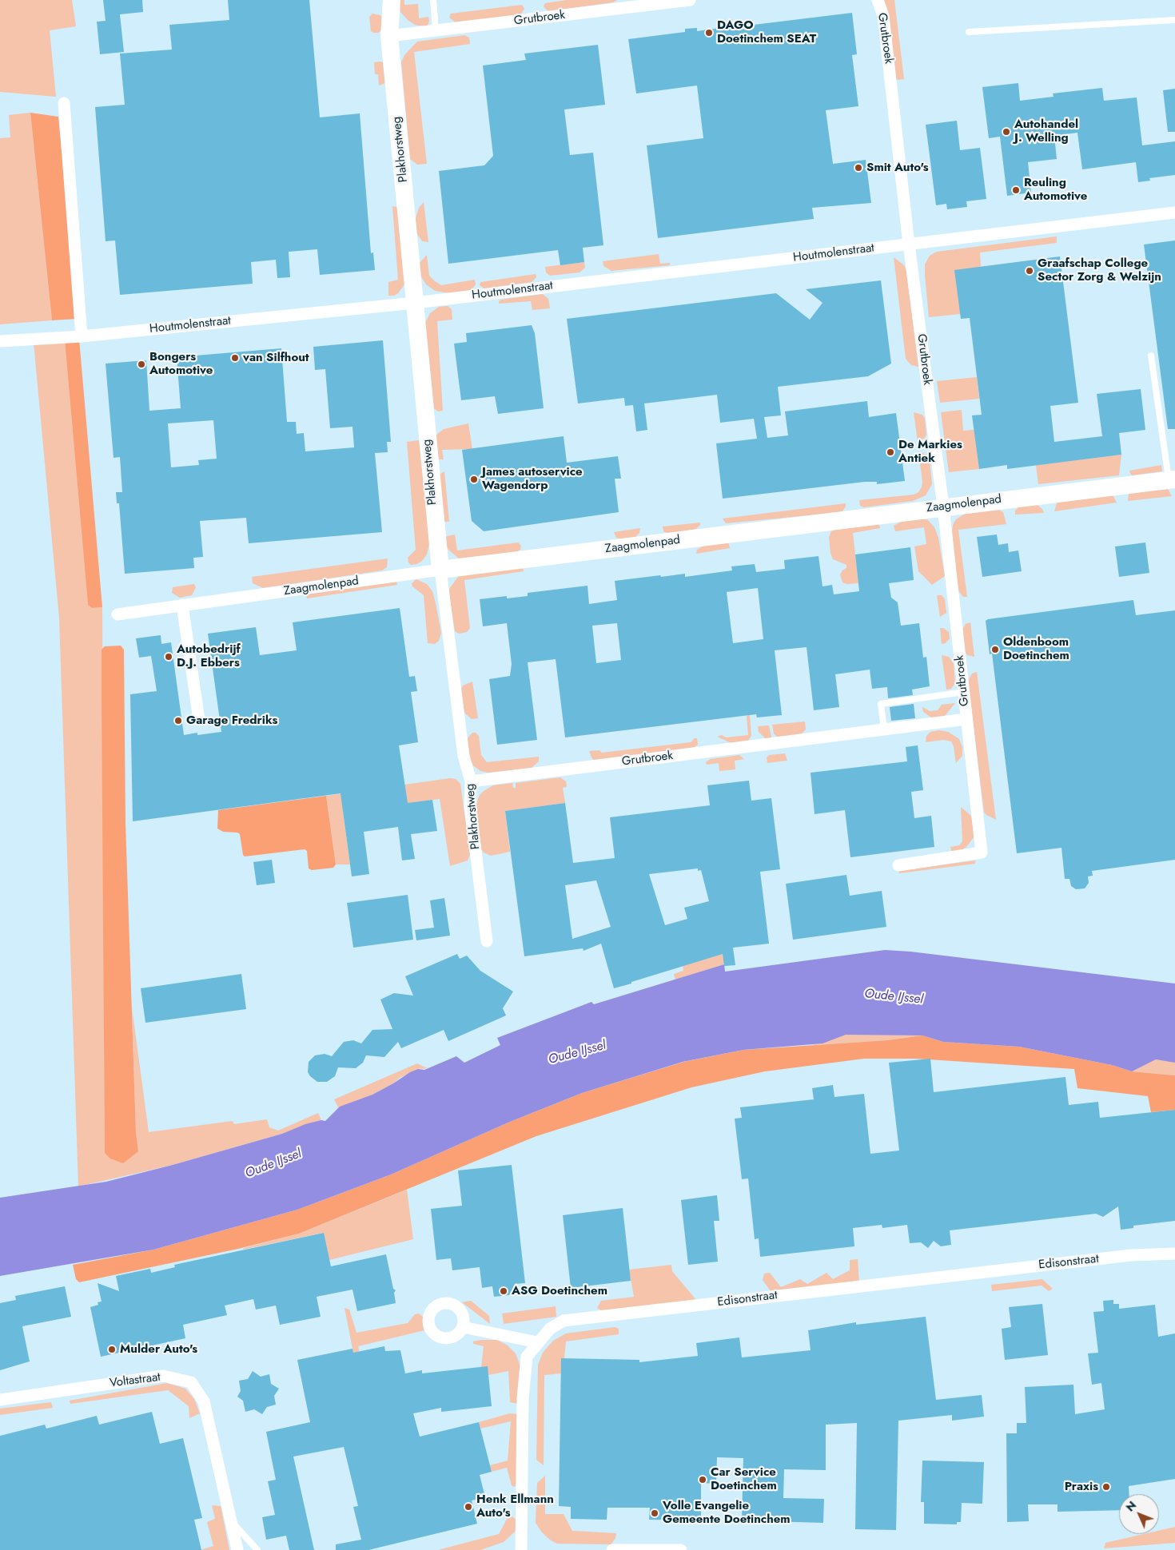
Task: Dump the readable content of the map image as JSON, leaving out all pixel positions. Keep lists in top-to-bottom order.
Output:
{
  "streets": {
    "street": [
      "Grutbroek",
      "Plakhorstweg",
      "Houtmolenstraat",
      "Zaagmolenpad",
      "Edisonstraat",
      "Voltastraat"
    ]
  },
  "crossings": [
    ["Grutbroek", "Plakhorstweg"],
    ["Grutbroek", "Houtmolenstraat"],
    ["Grutbroek", "Zaagmolenpad"],
    ["Plakhorstweg", "Houtmolenstraat"],
    ["Plakhorstweg", "Zaagmolenpad"]
  ],
  "water": ["Oude IJssel"],
  "places": [
    "DAGO Doetinchem SEAT",
    "Autohandel J. Welling",
    "Smit Auto's",
    "Reuling Automotive",
    "Graafschap College Sector Zorg & Welzijn",
    "van Silfhout",
    "Bongers Automotive",
    "De Markies Antiek",
    "James autoservice Wagendorp",
    "Oldenboom Doetinchem",
    "Autobedrijf D.J. Ebbers",
    "Garage Fredriks",
    "ASG Doetinchem",
    "Mulder Auto's",
    "Car Service Doetinchem",
    "Praxis",
    "Henk Ellmann Auto's",
    "Volle Evangelie Gemeente Doetinchem"
  ],
  "north": "top left"
}
